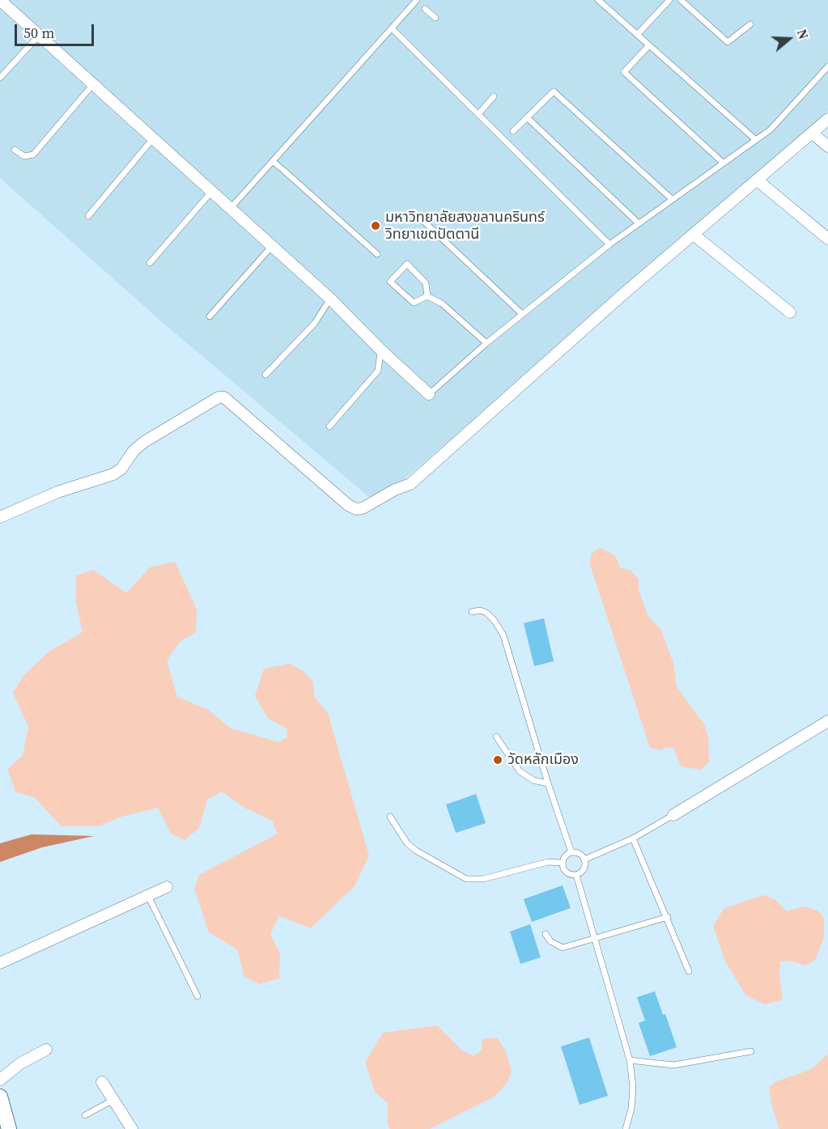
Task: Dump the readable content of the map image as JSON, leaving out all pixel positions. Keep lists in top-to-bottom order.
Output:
{
  "places": ["มหาวิทยาลัยสงขลานครินทร์ วิทยาเขตปัตตานี", "วัดหลักเมือง"],
  "scale_bar": "50 m",
  "north": "right"
}
